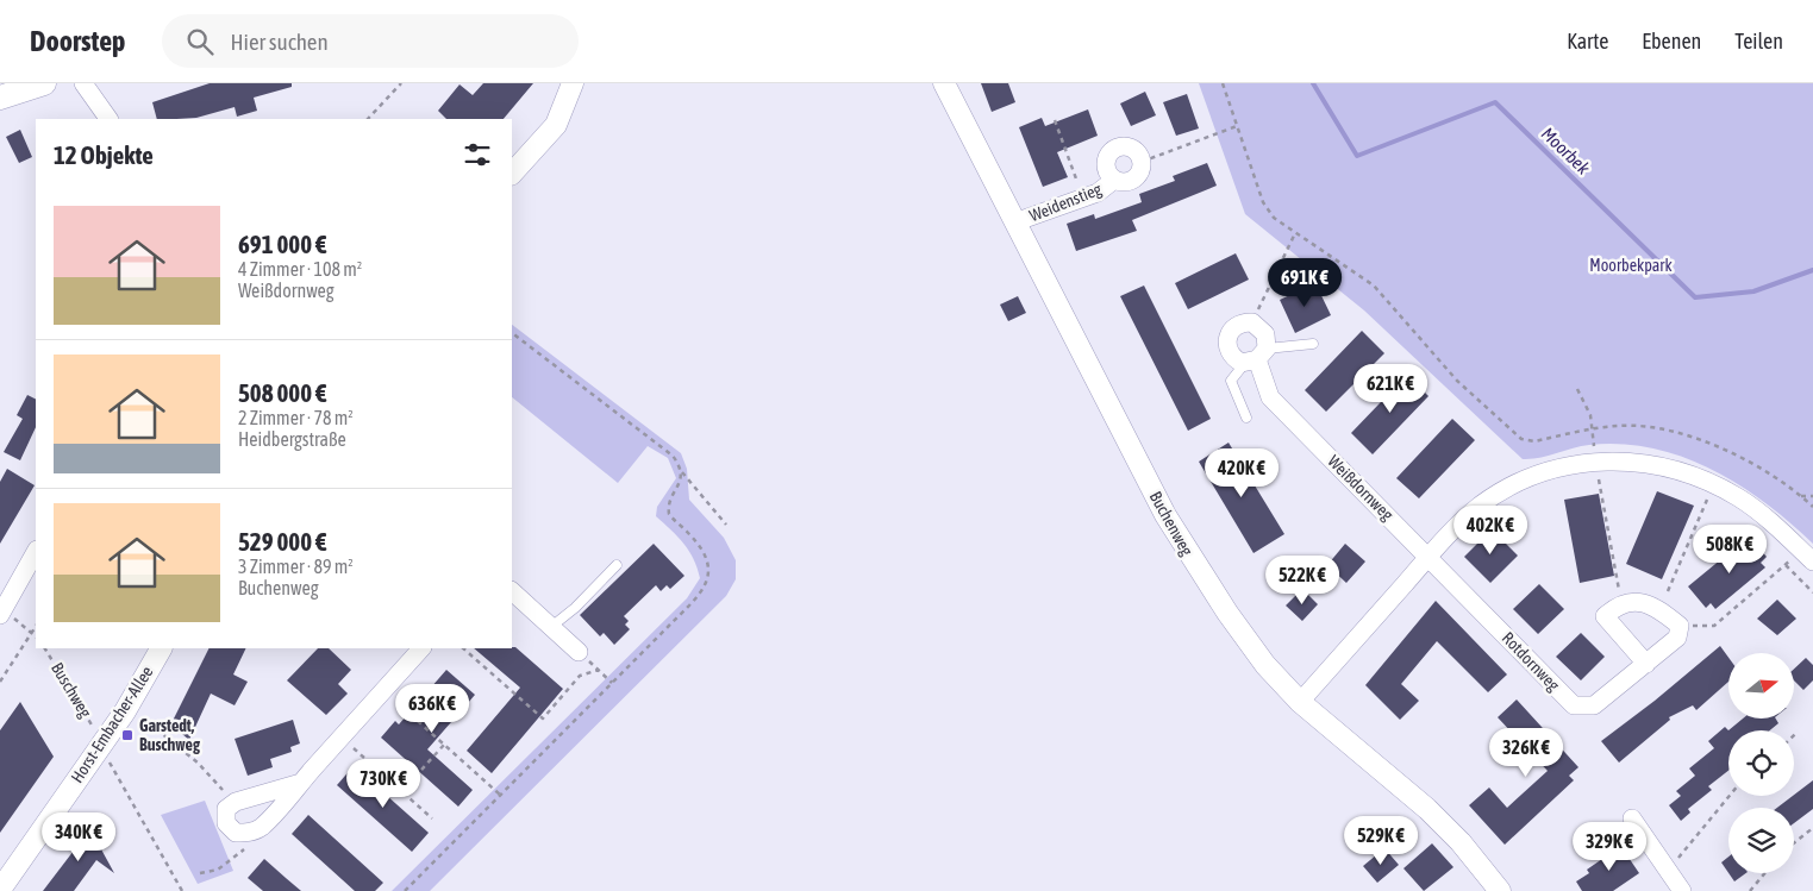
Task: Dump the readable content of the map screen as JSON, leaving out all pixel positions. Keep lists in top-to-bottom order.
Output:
{
  "streets": {
    "street": [
      "Weidenstieg",
      "Weißdornweg",
      "Buchenweg",
      "Rotdornweg",
      "Horst-Embacher-Allee"
    ],
    "path": ["Buschweg"]
  },
  "crossings": [
    ["Weidenstieg", "Buchenweg"],
    ["Weißdornweg", "Rotdornweg"],
    ["Buschweg", "Horst-Embacher-Allee"]
  ],
  "water": ["Moorbek"],
  "parks": ["Moorbekpark"],
  "places": {
    "transit": ["Garstedt, Buschweg"]
  },
  "north": "right",
  "page": {
    "header": "Doorstep",
    "search": "Hier suchen",
    "nav": ["Karte", "Ebenen", "Teilen"],
    "heading": "12 Objekte",
    "list": [
      {
        "name": "691 000 €",
        "note": "4 Zimmer · 108 m² · Weißdornweg"
      },
      {
        "name": "508 000 €",
        "note": "2 Zimmer · 78 m² · Heidbergstraße"
      },
      {
        "name": "529 000 €",
        "note": "3 Zimmer · 89 m² · Buchenweg"
      }
    ],
    "price": [
      "691K €",
      "621K €",
      "420K €",
      "402K €",
      "508K €",
      "522K €",
      "636K €",
      "326K €",
      "730K €",
      "340K €",
      "529K €",
      "329K €"
    ]
  }
}
